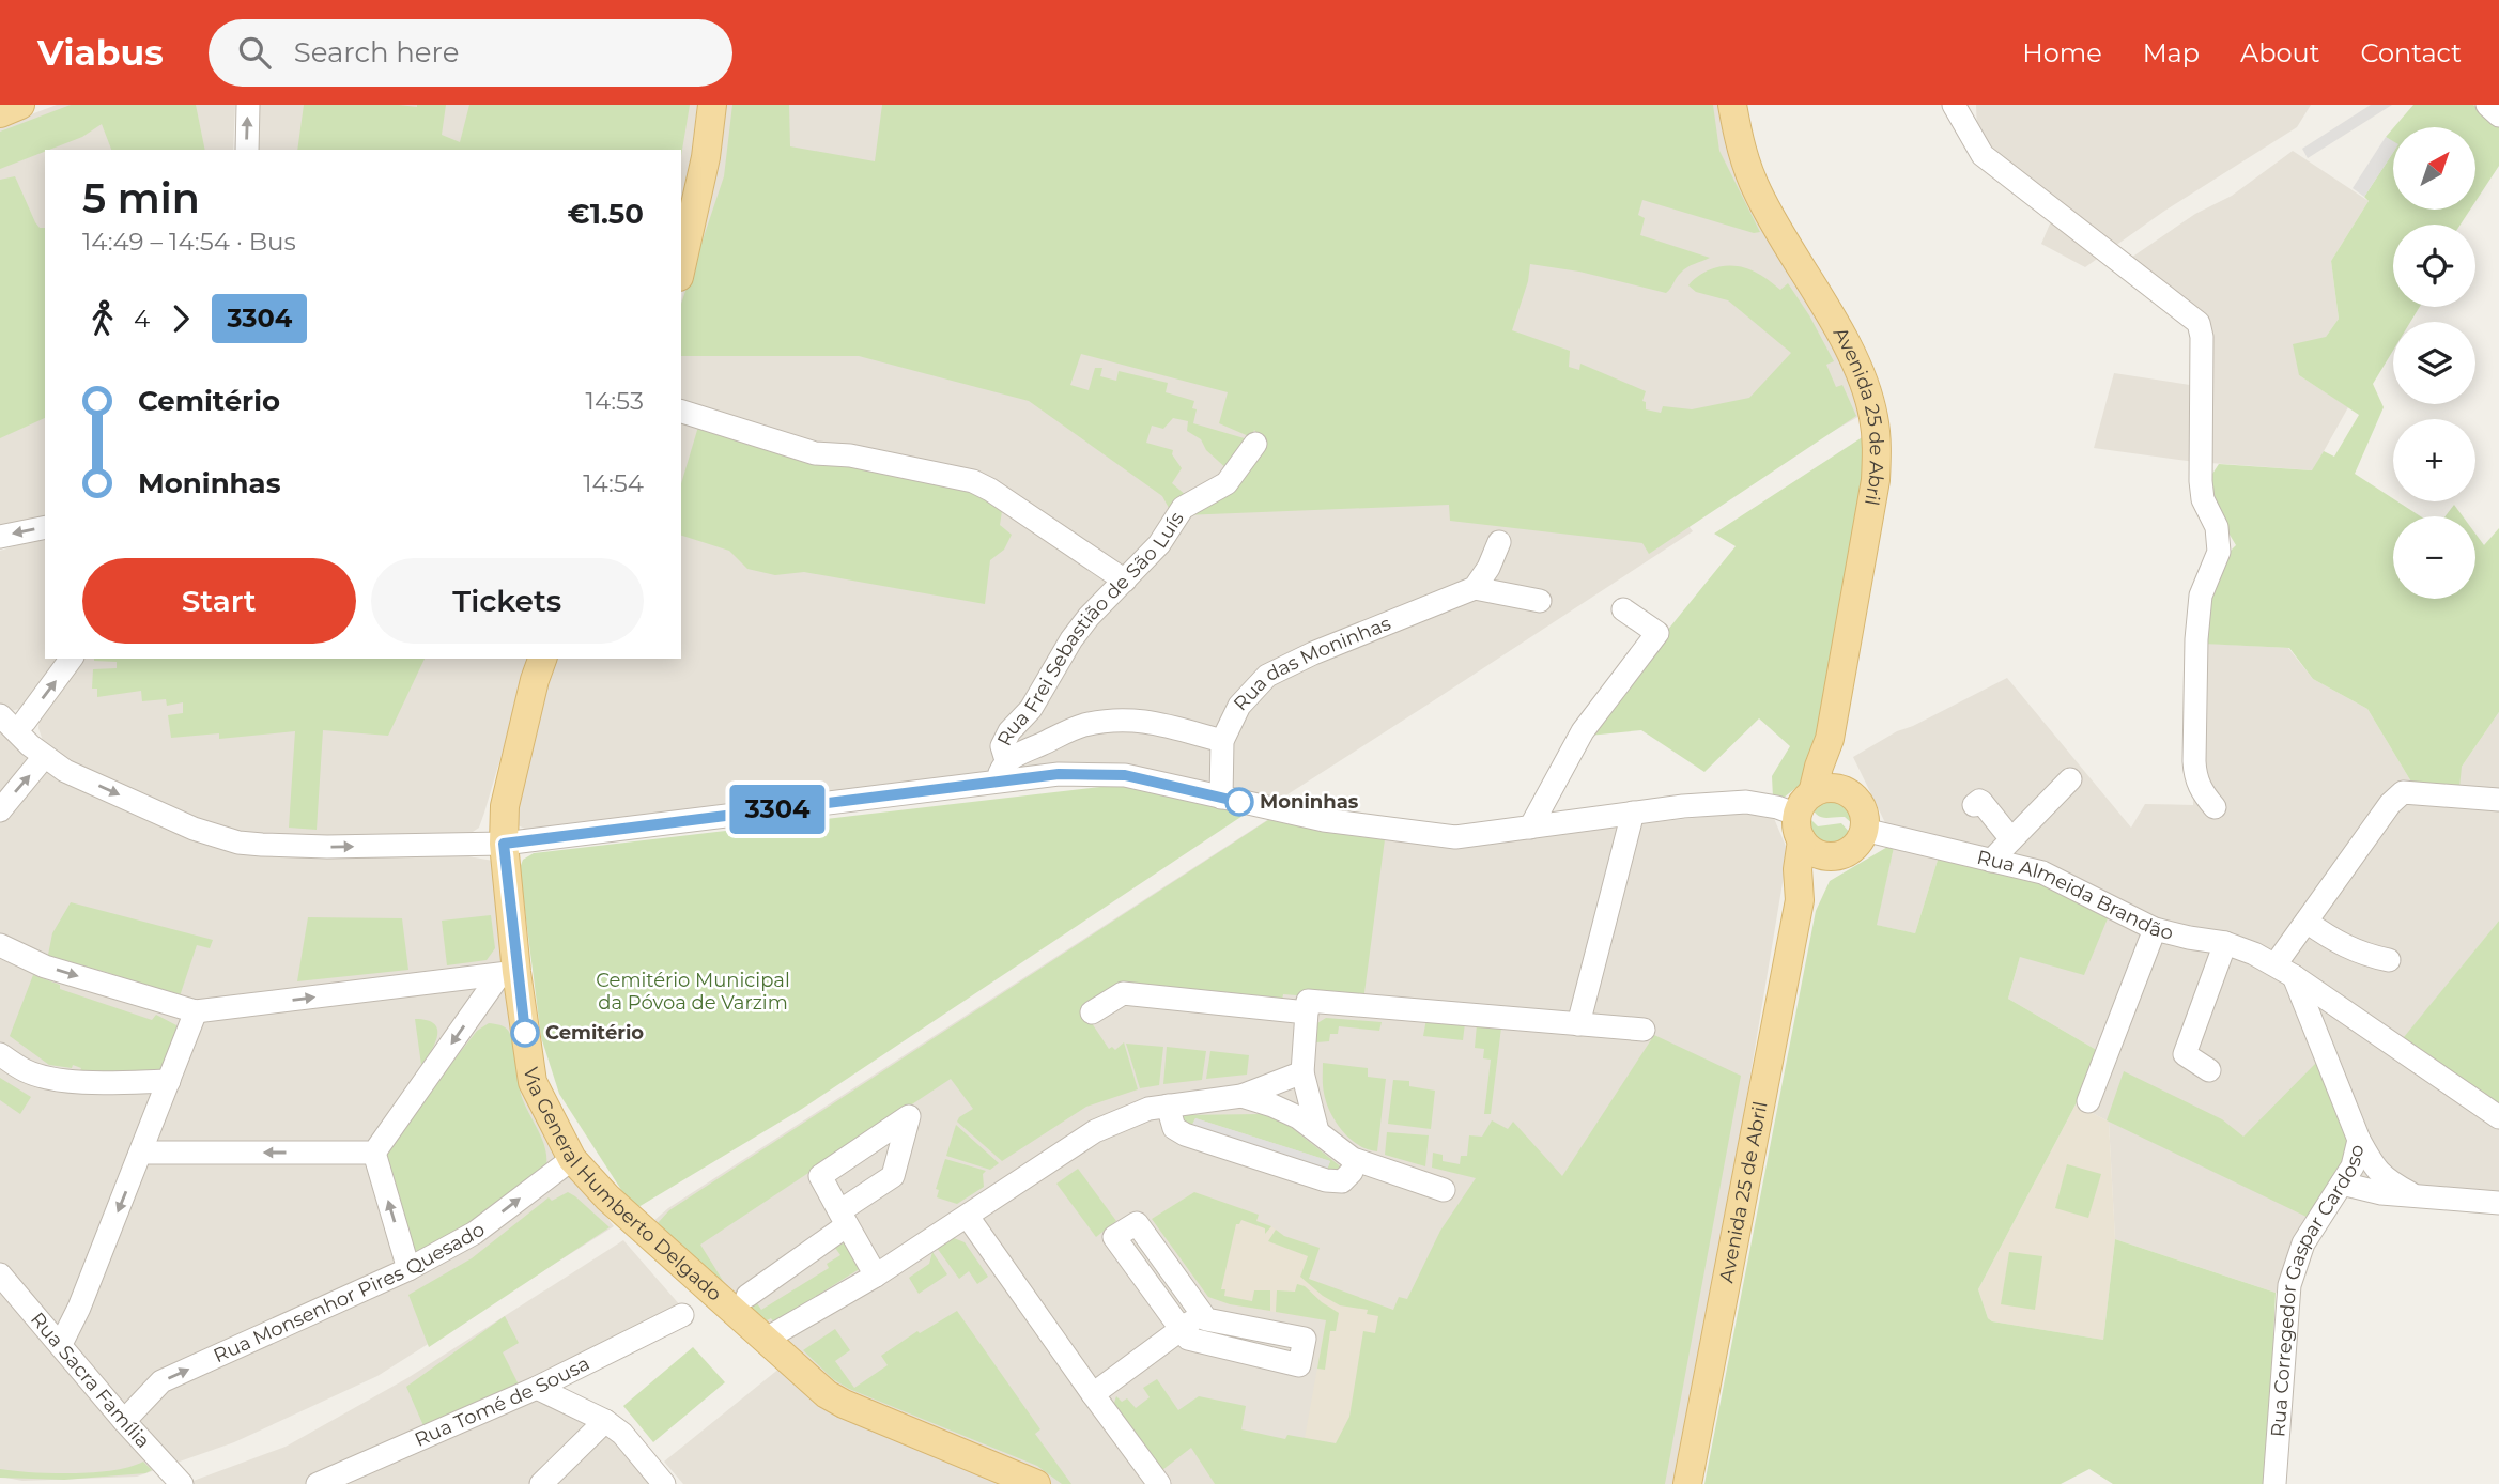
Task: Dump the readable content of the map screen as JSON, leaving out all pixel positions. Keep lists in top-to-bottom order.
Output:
{
  "streets": {
    "main road": ["Avenida 25 de Abril", "Via General Humberto Delgado"],
    "street": [
      "Rua Frei Sebastião de São Luís",
      "Rua das Moninhas",
      "Rua Almeida Brandão",
      "Rua Monsenhor Pires Quesado",
      "Rua Corregedor Gaspar Cardoso",
      "Rua Sacra Família",
      "Rua Tomé de Sousa"
    ]
  },
  "crossings": [
    ["Avenida 25 de Abril", "Rua Almeida Brandão"],
    ["Rua Almeida Brandão", "Rua Corregedor Gaspar Cardoso"],
    ["Via General Humberto Delgado", "Rua Monsenhor Pires Quesado"],
    ["Rua Monsenhor Pires Quesado", "Rua Sacra Família"]
  ],
  "parks": ["Cemitério Municipal da Póvoa de Varzim"],
  "places": ["Moninhas", "Cemitério"],
  "lines": ["bus line 3304"],
  "north": "top right",
  "page": {
    "header": "Viabus",
    "search": "Search here",
    "nav": [
      "Home",
      "Map",
      "About",
      "Contact"
    ],
    "on_map": "3304",
    "map_buttons": ["+", "−"],
    "heading": ["5 min", "14:49 – 14:54 · Bus", "€1.50"],
    "legs": ["4", "3304"],
    "list": [
      {
        "name": "Cemitério",
        "value": "14:53"
      },
      {
        "name": "Moninhas",
        "value": "14:54"
      }
    ],
    "buttons": ["Start", "Tickets"]
  }
}
